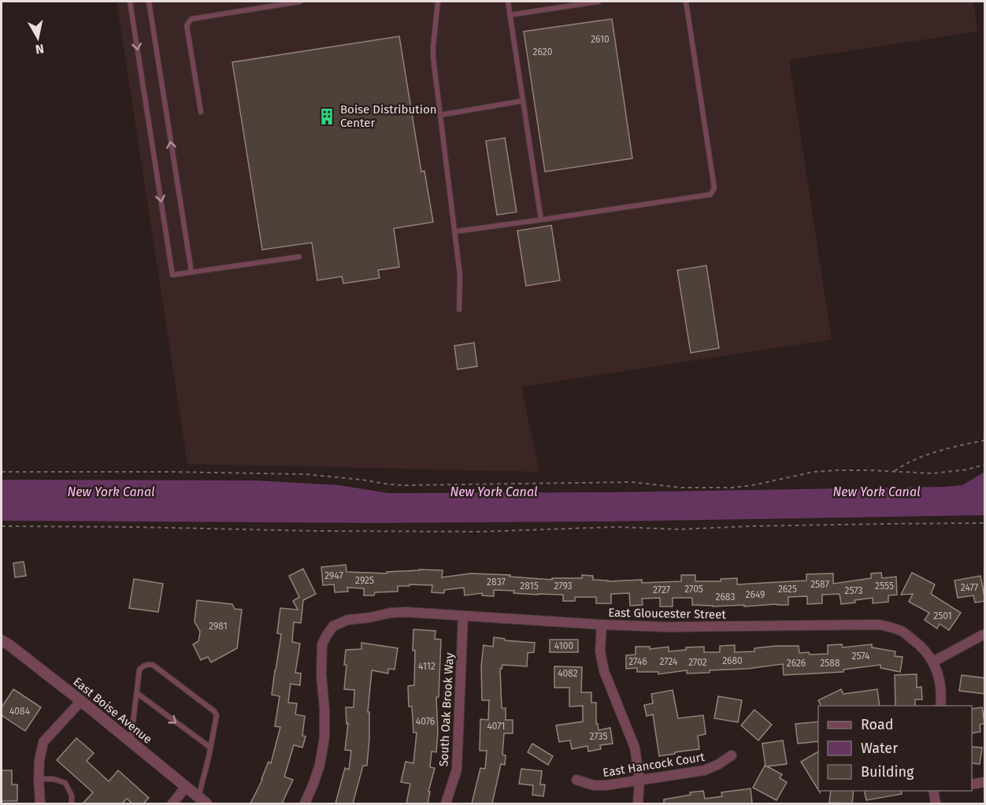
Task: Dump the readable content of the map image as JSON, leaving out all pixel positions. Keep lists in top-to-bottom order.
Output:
{
  "streets": {
    "street": [
      "East Gloucester Street",
      "South Oak Brook Way",
      "East Boise Avenue",
      "East Hancock Court"
    ]
  },
  "crossings": [
    ["East Gloucester Street", "South Oak Brook Way"]
  ],
  "water": ["New York Canal"],
  "places": {
    "building": ["Boise Distribution Center"]
  },
  "house_numbers": [
    "2610",
    "2620",
    "2947",
    "2925",
    "2837",
    "2587",
    "2815",
    "2793",
    "2555",
    "2477",
    "2705",
    "2625",
    "2727",
    "2573",
    "2649",
    "2683",
    "2501",
    "2981",
    "4100",
    "2574",
    "2680",
    "2746",
    "2724",
    "2702",
    "2626",
    "2588",
    "4112",
    "4082",
    "4084",
    "4076",
    "4071",
    "2735"
  ],
  "legend": ["Road", "Water", "Building"],
  "north": "bottom"
}
